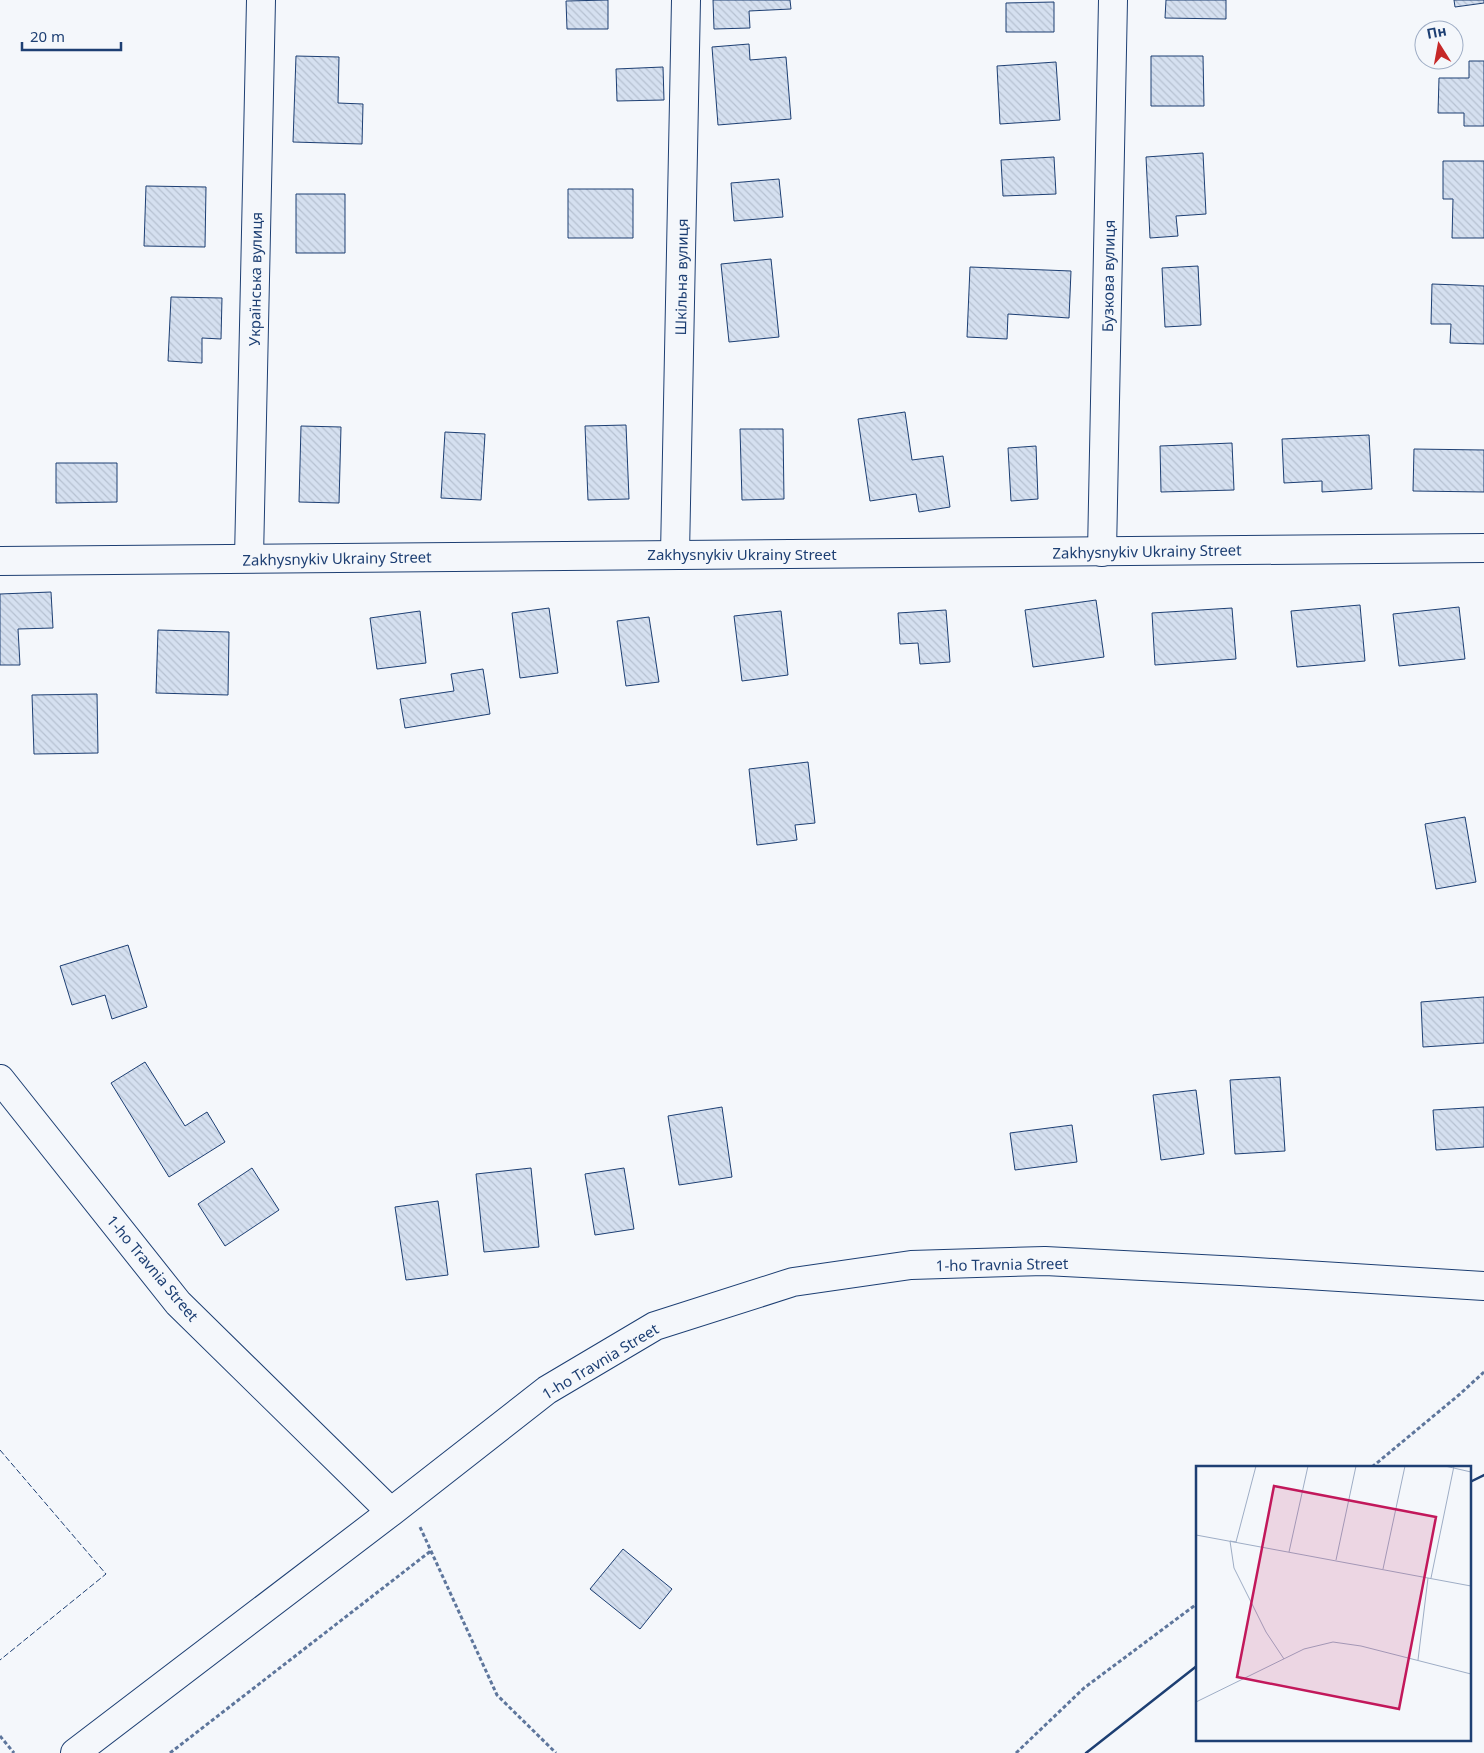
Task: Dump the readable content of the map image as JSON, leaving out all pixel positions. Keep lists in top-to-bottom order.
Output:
{
  "streets": {
    "street": [
      "Бузкова вулиця",
      "Шкільна вулиця",
      "Українська вулиця",
      "Zakhysnykiv Ukrainy Street",
      "1-ho Travnia Street"
    ]
  },
  "crossings": [
    ["Бузкова вулиця", "Zakhysnykiv Ukrainy Street"],
    ["Шкільна вулиця", "Zakhysnykiv Ukrainy Street"],
    ["Українська вулиця", "Zakhysnykiv Ukrainy Street"]
  ],
  "scale_bar": "20 m",
  "north": "top"
}
